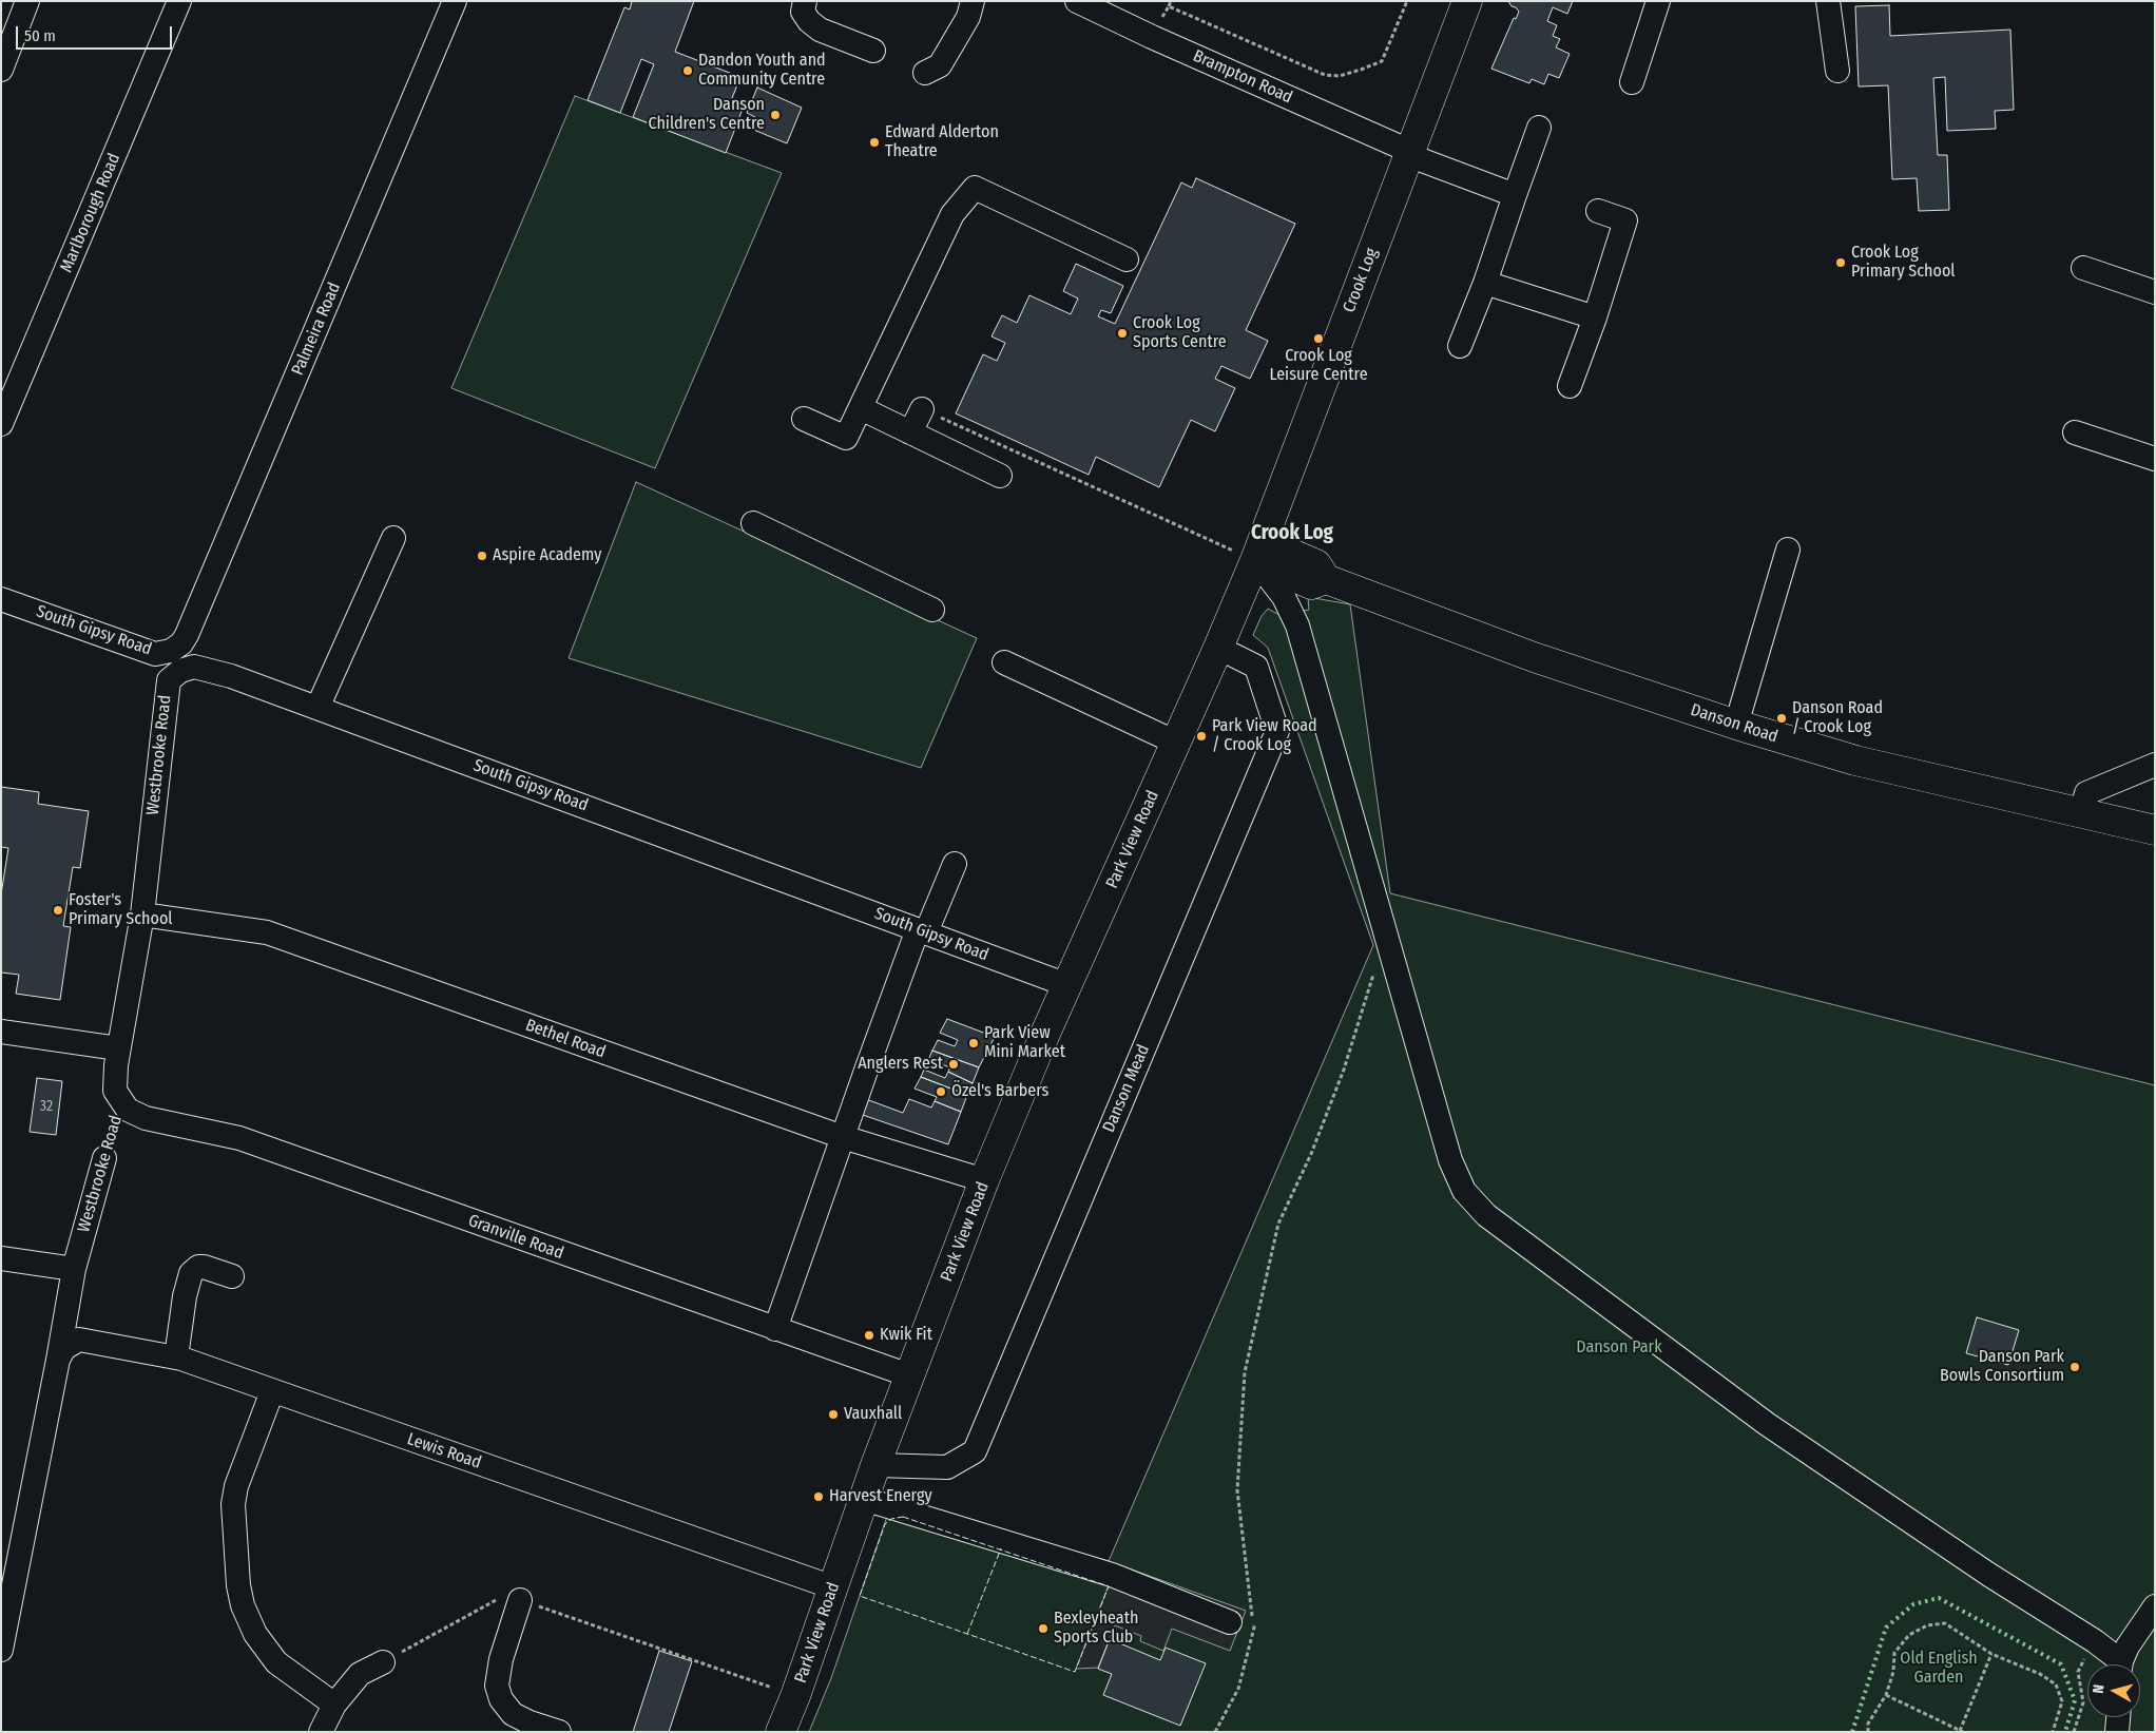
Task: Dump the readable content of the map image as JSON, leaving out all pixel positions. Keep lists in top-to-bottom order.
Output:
{
  "streets": {
    "main road": ["Crook Log", "Danson Road", "Park View Road"],
    "street": [
      "Brampton Road",
      "Marlborough Road",
      "Palmeira Road",
      "South Gipsy Road",
      "Westbrooke Road",
      "Bethel Road",
      "Danson Mead",
      "Granville Road",
      "Lewis Road"
    ]
  },
  "crossings": [
    ["Brampton Road", "Crook Log"],
    ["Crook Log", "Danson Road"],
    ["Crook Log", "Park View Road"],
    ["Palmeira Road", "South Gipsy Road"],
    ["Palmeira Road", "Westbrooke Road"],
    ["South Gipsy Road", "Westbrooke Road"],
    ["South Gipsy Road", "Park View Road"],
    ["Danson Road", "Park View Road"],
    ["Westbrooke Road", "Bethel Road"],
    ["Westbrooke Road", "Granville Road"],
    ["Westbrooke Road", "Lewis Road"],
    ["Park View Road", "Bethel Road"],
    ["Park View Road", "Danson Mead"],
    ["Park View Road", "Granville Road"],
    ["Park View Road", "Lewis Road"]
  ],
  "districts": ["Crook Log"],
  "parks": ["Danson Park", "Old English Garden"],
  "places": [
    "Dandon Youth and Community Centre",
    "Danson Children's Centre",
    "Edward Alderton Theatre",
    "Crook Log Primary School",
    "Crook Log Sports Centre",
    "Crook Log Leisure Centre",
    "Aspire Academy",
    "Danson Road / Crook Log",
    "Park View Road / Crook Log",
    "Foster's Primary School",
    "Park View Mini Market",
    "Anglers Rest",
    "Özel's Barbers",
    "Kwik Fit",
    "Danson Park Bowls Consortium",
    "Vauxhall",
    "Harvest Energy",
    "Bexleyheath Sports Club"
  ],
  "house_numbers": ["32"],
  "scale_bar": "50 m",
  "north": "left"
}
